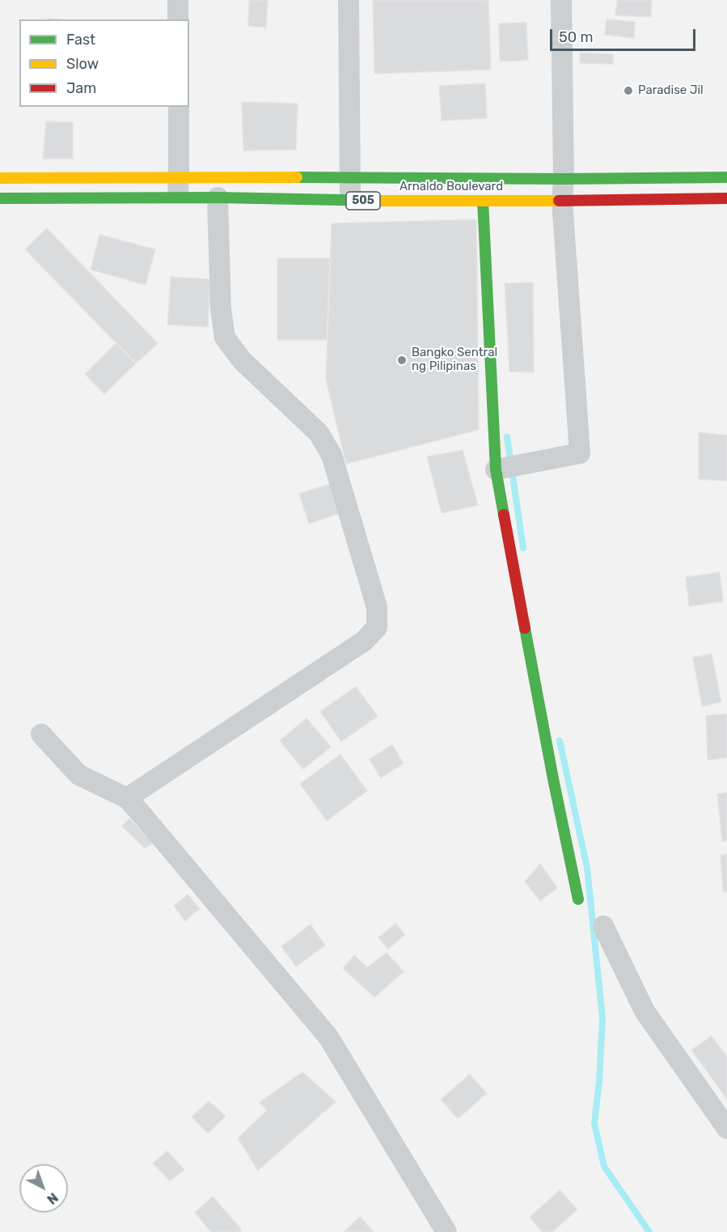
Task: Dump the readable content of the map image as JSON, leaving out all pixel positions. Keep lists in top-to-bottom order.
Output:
{
  "streets": {
    "main road": ["Arnaldo Boulevard", "505"]
  },
  "places": ["Paradise Jil", "Bangko Sentral ng Pilipinas"],
  "legend": ["Fast", "Slow", "Jam"],
  "scale_bar": "50 m",
  "north": "bottom right"
}
